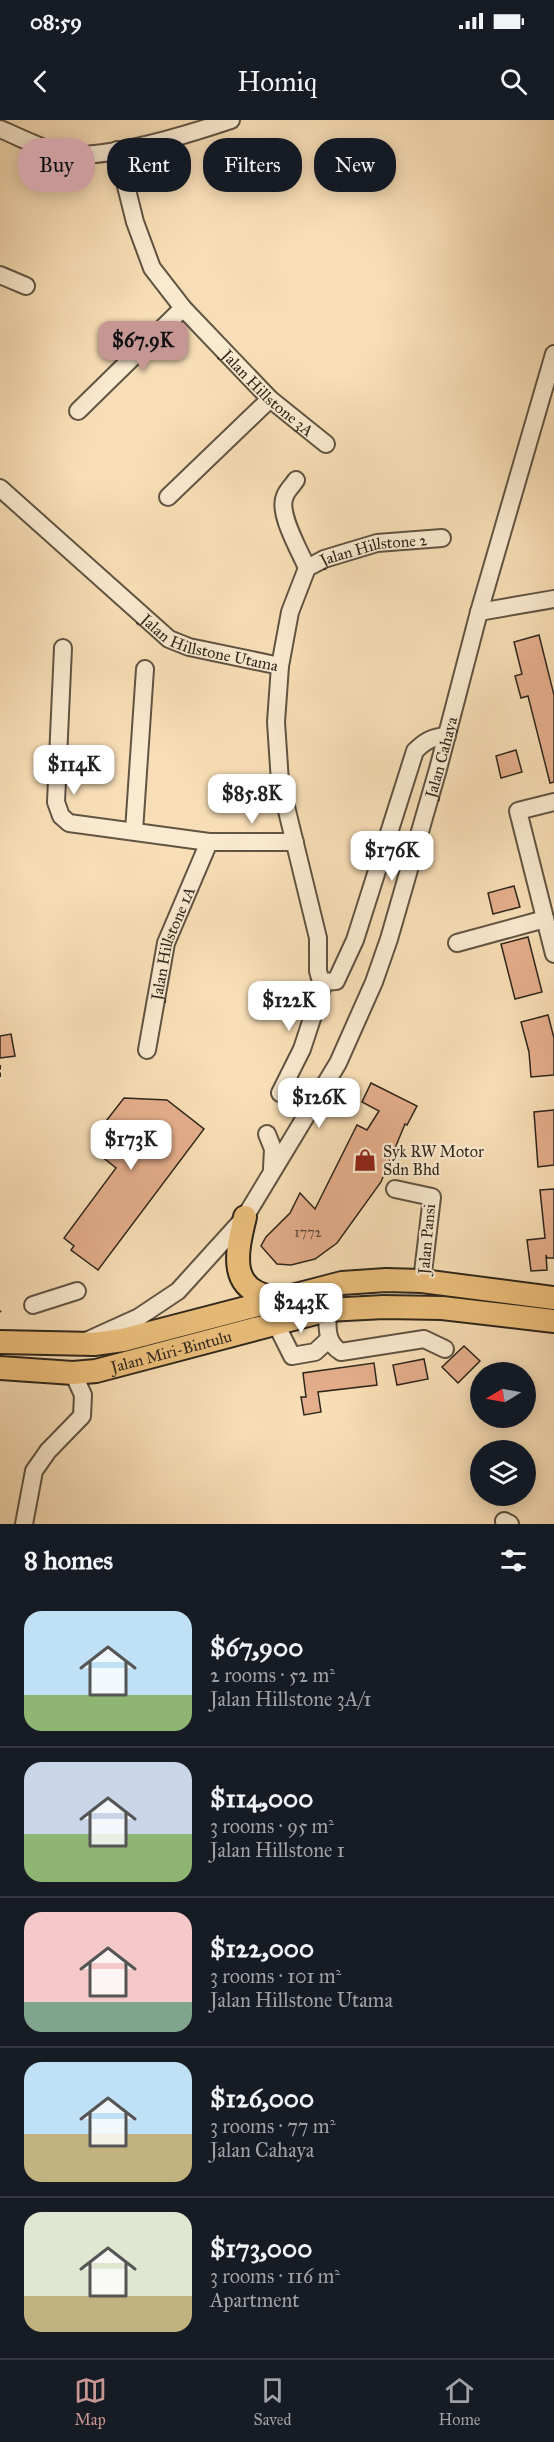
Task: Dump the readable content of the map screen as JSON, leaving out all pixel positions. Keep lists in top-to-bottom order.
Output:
{
  "streets": {
    "highway": ["Jalan Miri-Bintulu"],
    "street": [
      "Jalan Hillstone 3A",
      "Jalan Hillstone 2",
      "Jalan Hillstone Utama",
      "Jalan Cahaya",
      "Jalan Hillstone 1A",
      "Jalan Pansi"
    ]
  },
  "crossings": [
    ["Jalan Hillstone 2", "Jalan Hillstone Utama"],
    ["Jalan Pansi", "Jalan Miri-Bintulu"]
  ],
  "places": {
    "shop": ["Syk RW Motor Sdn Bhd"]
  },
  "house_numbers": ["1772"],
  "north": "left",
  "page": {
    "status": "08:59",
    "header": "Homiq",
    "chip": [
      "Buy",
      "Rent",
      "Filters",
      "New"
    ],
    "price": [
      "$67.9K",
      "$114K",
      "$85.8K",
      "$176K",
      "$122K",
      "$126K",
      "$173K",
      "$243K"
    ],
    "heading": "8 homes",
    "list": [
      {
        "name": "$67,900",
        "note": "2 rooms · 52 m² · Jalan Hillstone 3A/1"
      },
      {
        "name": "$114,000",
        "note": "3 rooms · 95 m² · Jalan Hillstone 1"
      },
      {
        "name": "$122,000",
        "note": "3 rooms · 101 m² · Jalan Hillstone Utama"
      },
      {
        "name": "$126,000",
        "note": "3 rooms · 77 m² · Jalan Cahaya"
      },
      {
        "name": "$173,000",
        "note": "3 rooms · 116 m² · Apartment"
      }
    ],
    "tabs": ["Map", "Saved", "Home"]
  }
}
